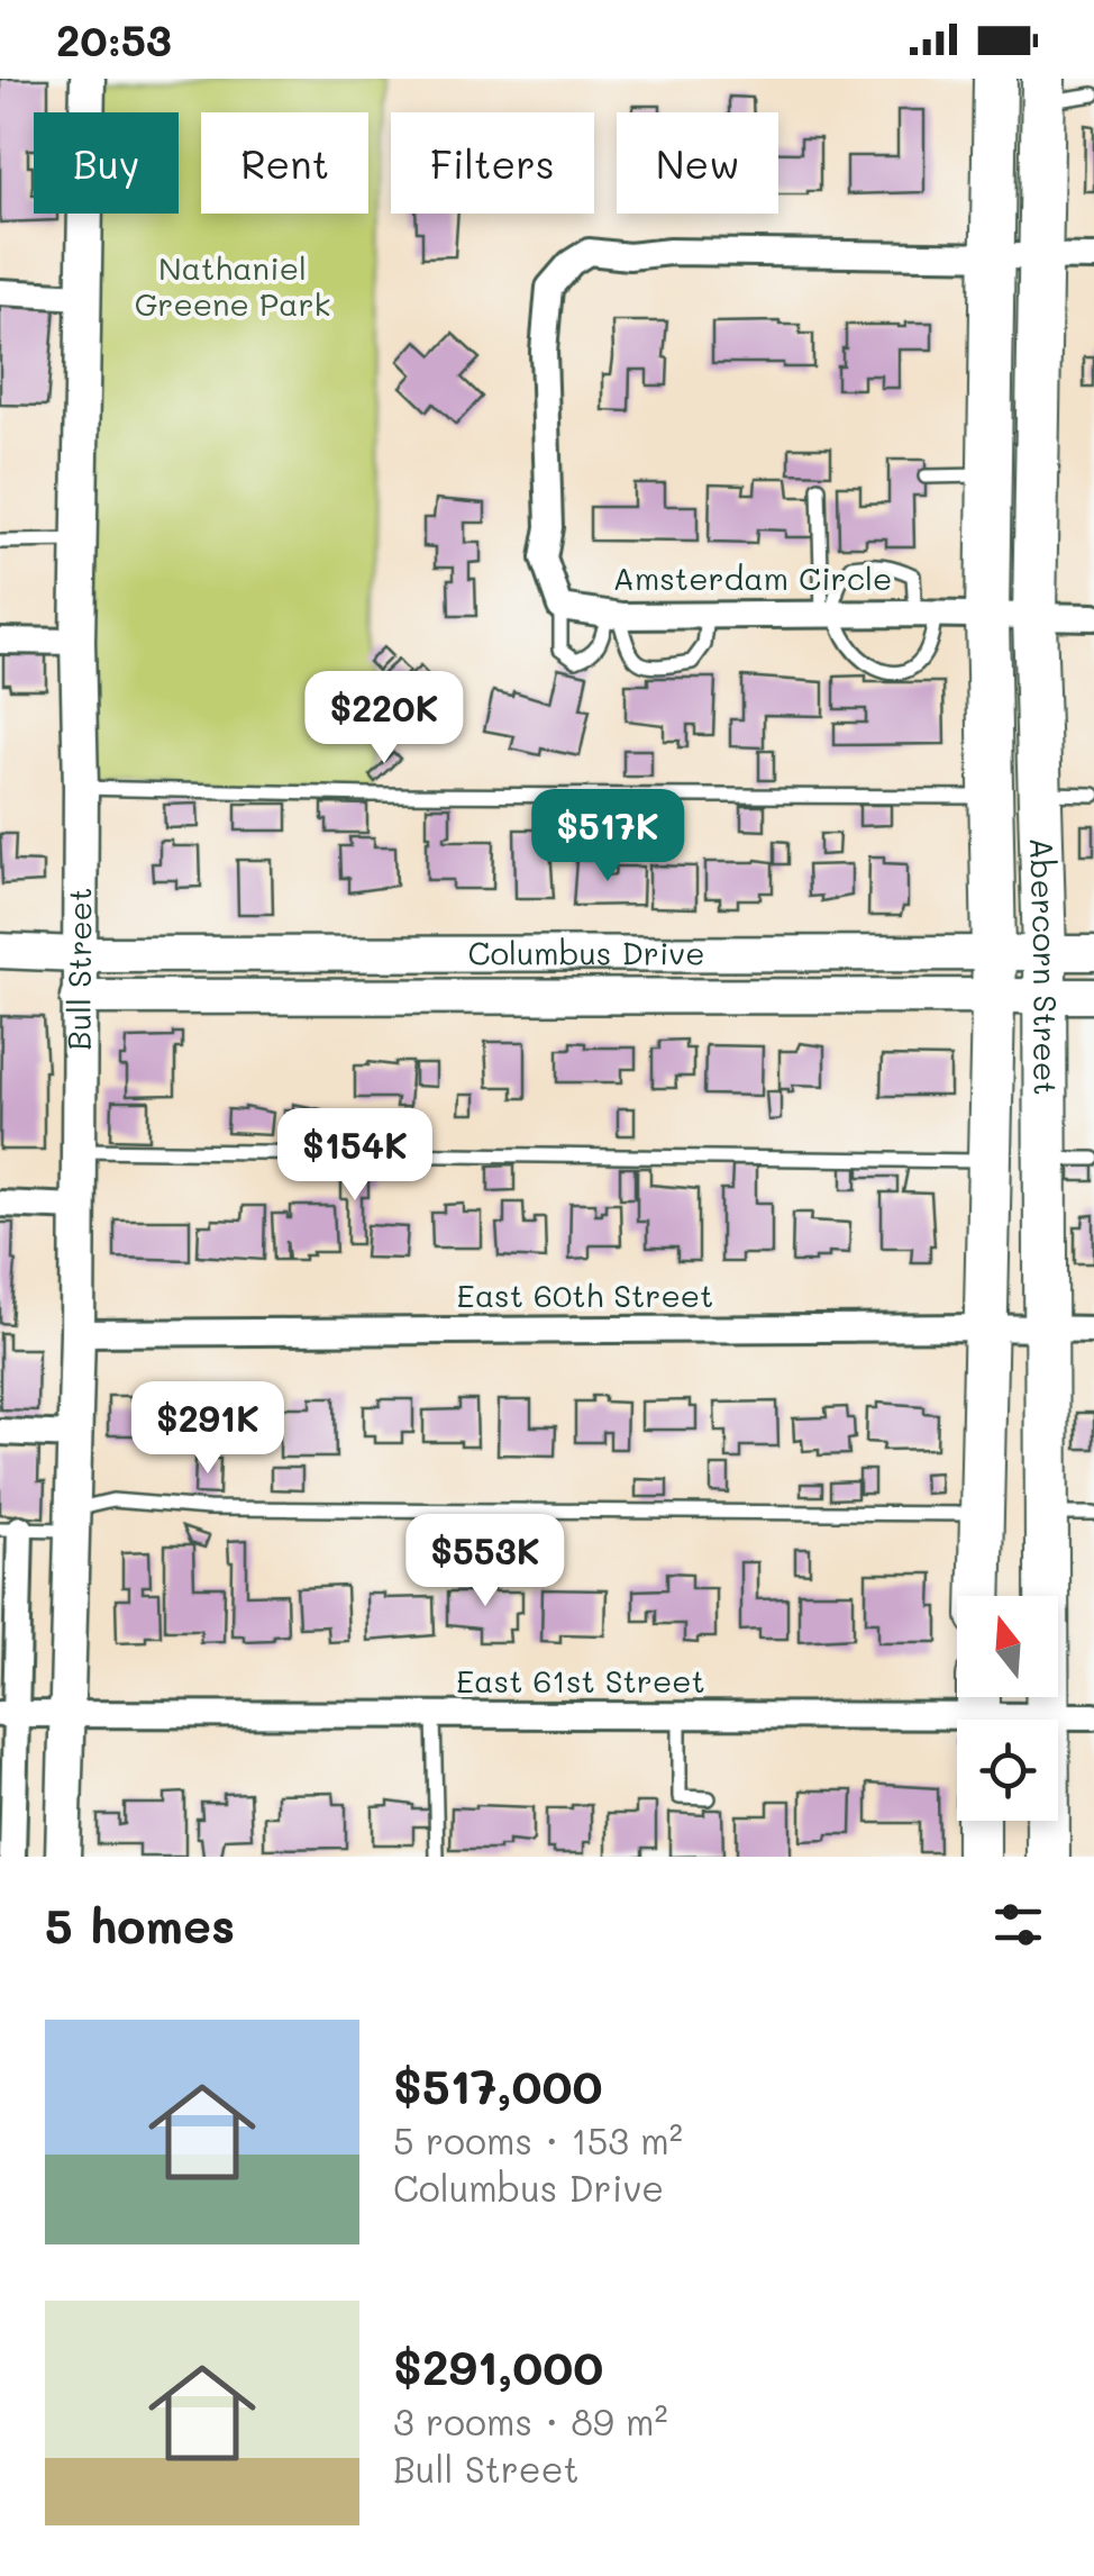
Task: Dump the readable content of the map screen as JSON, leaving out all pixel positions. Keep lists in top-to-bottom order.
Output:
{
  "streets": {
    "main road": ["Abercorn Street"],
    "street": [
      "Amsterdam Circle",
      "Columbus Drive",
      "Bull Street",
      "East 60th Street",
      "East 61st Street"
    ]
  },
  "crossings": [
    ["Amsterdam Circle", "Abercorn Street"],
    ["Columbus Drive", "Bull Street"],
    ["Columbus Drive", "Abercorn Street"],
    ["Bull Street", "East 60th Street"],
    ["Bull Street", "East 61st Street"],
    ["Abercorn Street", "East 60th Street"],
    ["Abercorn Street", "East 61st Street"]
  ],
  "parks": ["Nathaniel Greene Park"],
  "north": "top",
  "page": {
    "status": "20:53",
    "chip": [
      "Buy",
      "Rent",
      "Filters",
      "New"
    ],
    "price": [
      "$220K",
      "$517K",
      "$154K",
      "$291K",
      "$553K"
    ],
    "heading": "5 homes",
    "list": [
      {
        "name": "$517,000",
        "note": "5 rooms · 153 m² · Columbus Drive"
      },
      {
        "name": "$291,000",
        "note": "3 rooms · 89 m² · Bull Street"
      }
    ]
  }
}
